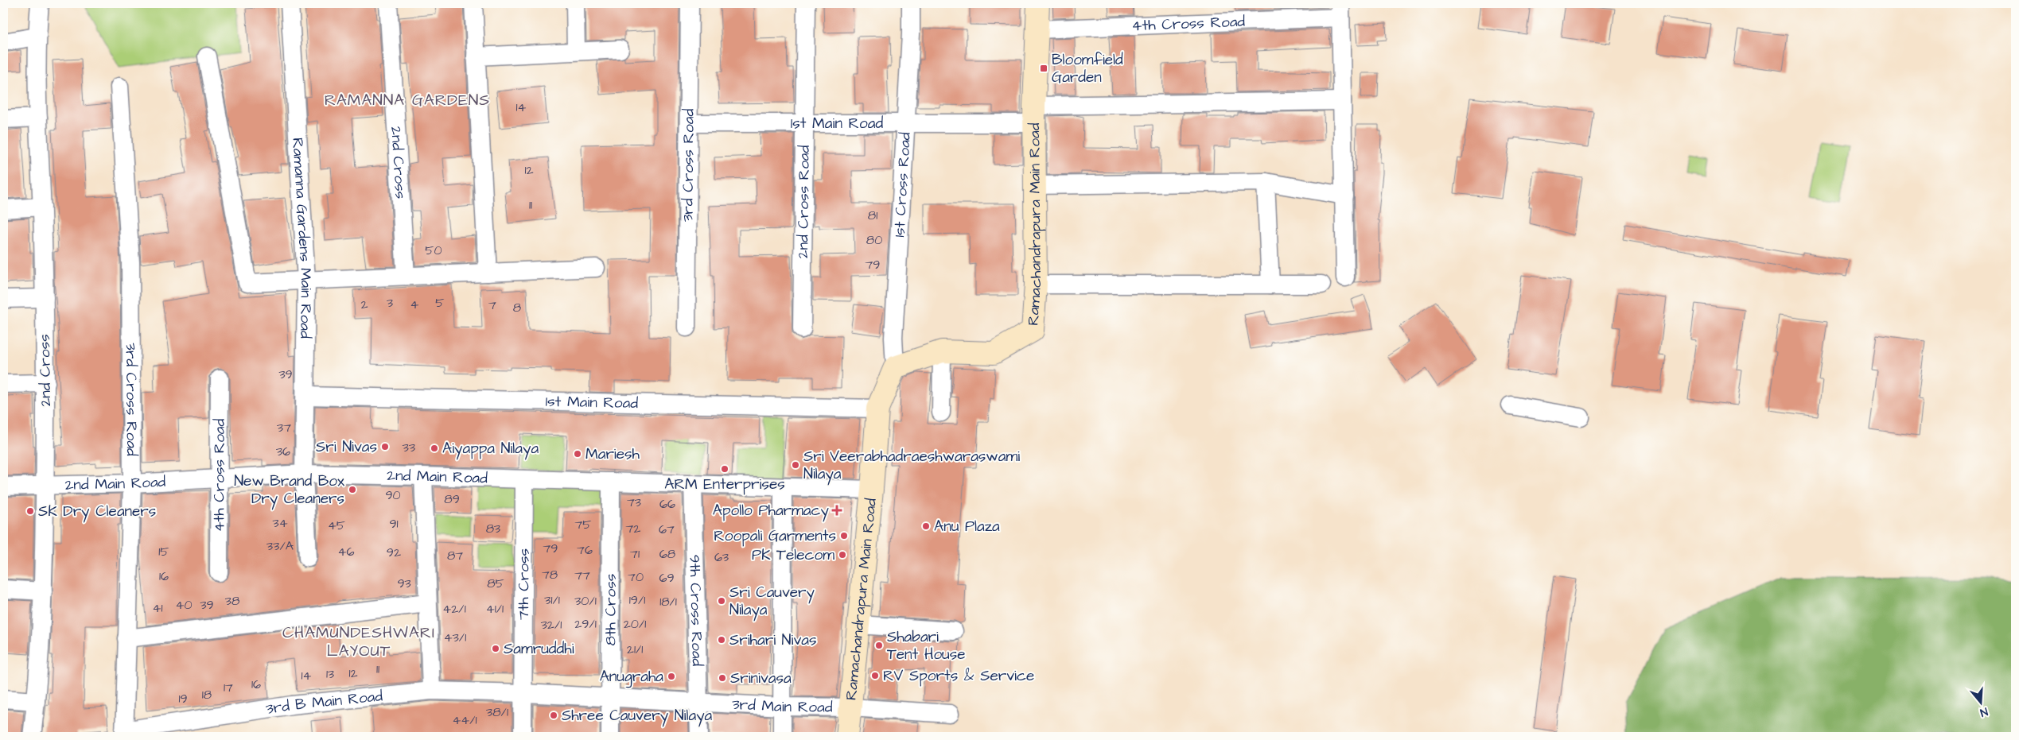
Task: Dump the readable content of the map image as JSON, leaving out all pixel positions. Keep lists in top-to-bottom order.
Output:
{
  "streets": {
    "street": [
      "4th Cross Road",
      "1st Main Road",
      "2nd Cross",
      "3rd Cross Road",
      "1st Cross Road",
      "2nd Cross Road",
      "Ramachandrapura Main Road",
      "Ramanna Gardens Main Road",
      "2nd Main Road",
      "7th Cross",
      "8th Cross",
      "9th Cross Road",
      "3rd B Main Road",
      "3rd Main Road"
    ]
  },
  "crossings": [
    ["4th Cross Road", "Ramachandrapura Main Road"],
    ["4th Cross Road", "2nd Main Road"],
    ["1st Main Road", "3rd Cross Road"],
    ["1st Main Road", "1st Cross Road"],
    ["1st Main Road", "2nd Cross Road"],
    ["1st Main Road", "Ramachandrapura Main Road"],
    ["1st Main Road", "Ramanna Gardens Main Road"],
    ["2nd Cross", "2nd Main Road"],
    ["3rd Cross Road", "2nd Main Road"],
    ["3rd Cross Road", "3rd B Main Road"],
    ["1st Cross Road", "Ramachandrapura Main Road"],
    ["Ramachandrapura Main Road", "2nd Main Road"],
    ["Ramachandrapura Main Road", "3rd Main Road"],
    ["Ramanna Gardens Main Road", "2nd Main Road"],
    ["2nd Main Road", "7th Cross"],
    ["2nd Main Road", "8th Cross"],
    ["2nd Main Road", "9th Cross Road"],
    ["7th Cross", "3rd B Main Road"],
    ["7th Cross", "3rd Main Road"],
    ["8th Cross", "3rd Main Road"],
    ["9th Cross Road", "3rd Main Road"],
    ["3rd B Main Road", "3rd Main Road"]
  ],
  "districts": ["RAMANNA GARDENS", "CHAMUNDESHWARI LAYOUT"],
  "places": {
    "transit": ["Bloomfield Garden"],
    "other": [
      "Sri Nivas",
      "Aiyappa Nilaya",
      "Mariesh",
      "Sri Veerabhadraeshwaraswami Nilaya",
      "ARM Enterprises",
      "New Brand Box Dry Cleaners",
      "SK Dry Cleaners",
      "Anu Plaza",
      "Roopali Garments",
      "PK Telecom",
      "Sri Cauvery Nilaya",
      "Srihari Nivas",
      "Shabari Tent House",
      "Samruddhi",
      "RV Sports & Service",
      "Anugraha",
      "Srinivasa",
      "Shree Cauvery Nilaya"
    ],
    "health": ["Apollo Pharmacy"]
  },
  "house_numbers": [
    "14",
    "12",
    "11",
    "81",
    "80",
    "50",
    "79",
    "3",
    "5",
    "2",
    "4",
    "7",
    "8",
    "39",
    "37",
    "33",
    "36",
    "90",
    "89",
    "73",
    "66",
    "34",
    "91",
    "75",
    "45",
    "83",
    "72",
    "67",
    "33/A",
    "79",
    "76",
    "15",
    "46",
    "92",
    "71",
    "68",
    "87",
    "63",
    "78",
    "77",
    "16",
    "70",
    "69",
    "93",
    "85",
    "31/1",
    "19/1",
    "38",
    "30/1",
    "18/1",
    "40",
    "39",
    "41",
    "42/1",
    "41/1",
    "29/1",
    "20/1",
    "32/1",
    "43/1",
    "21/1",
    "11",
    "12",
    "13",
    "14",
    "16",
    "17",
    "18",
    "19",
    "38/1",
    "44/1"
  ],
  "north": "bottom"
}
